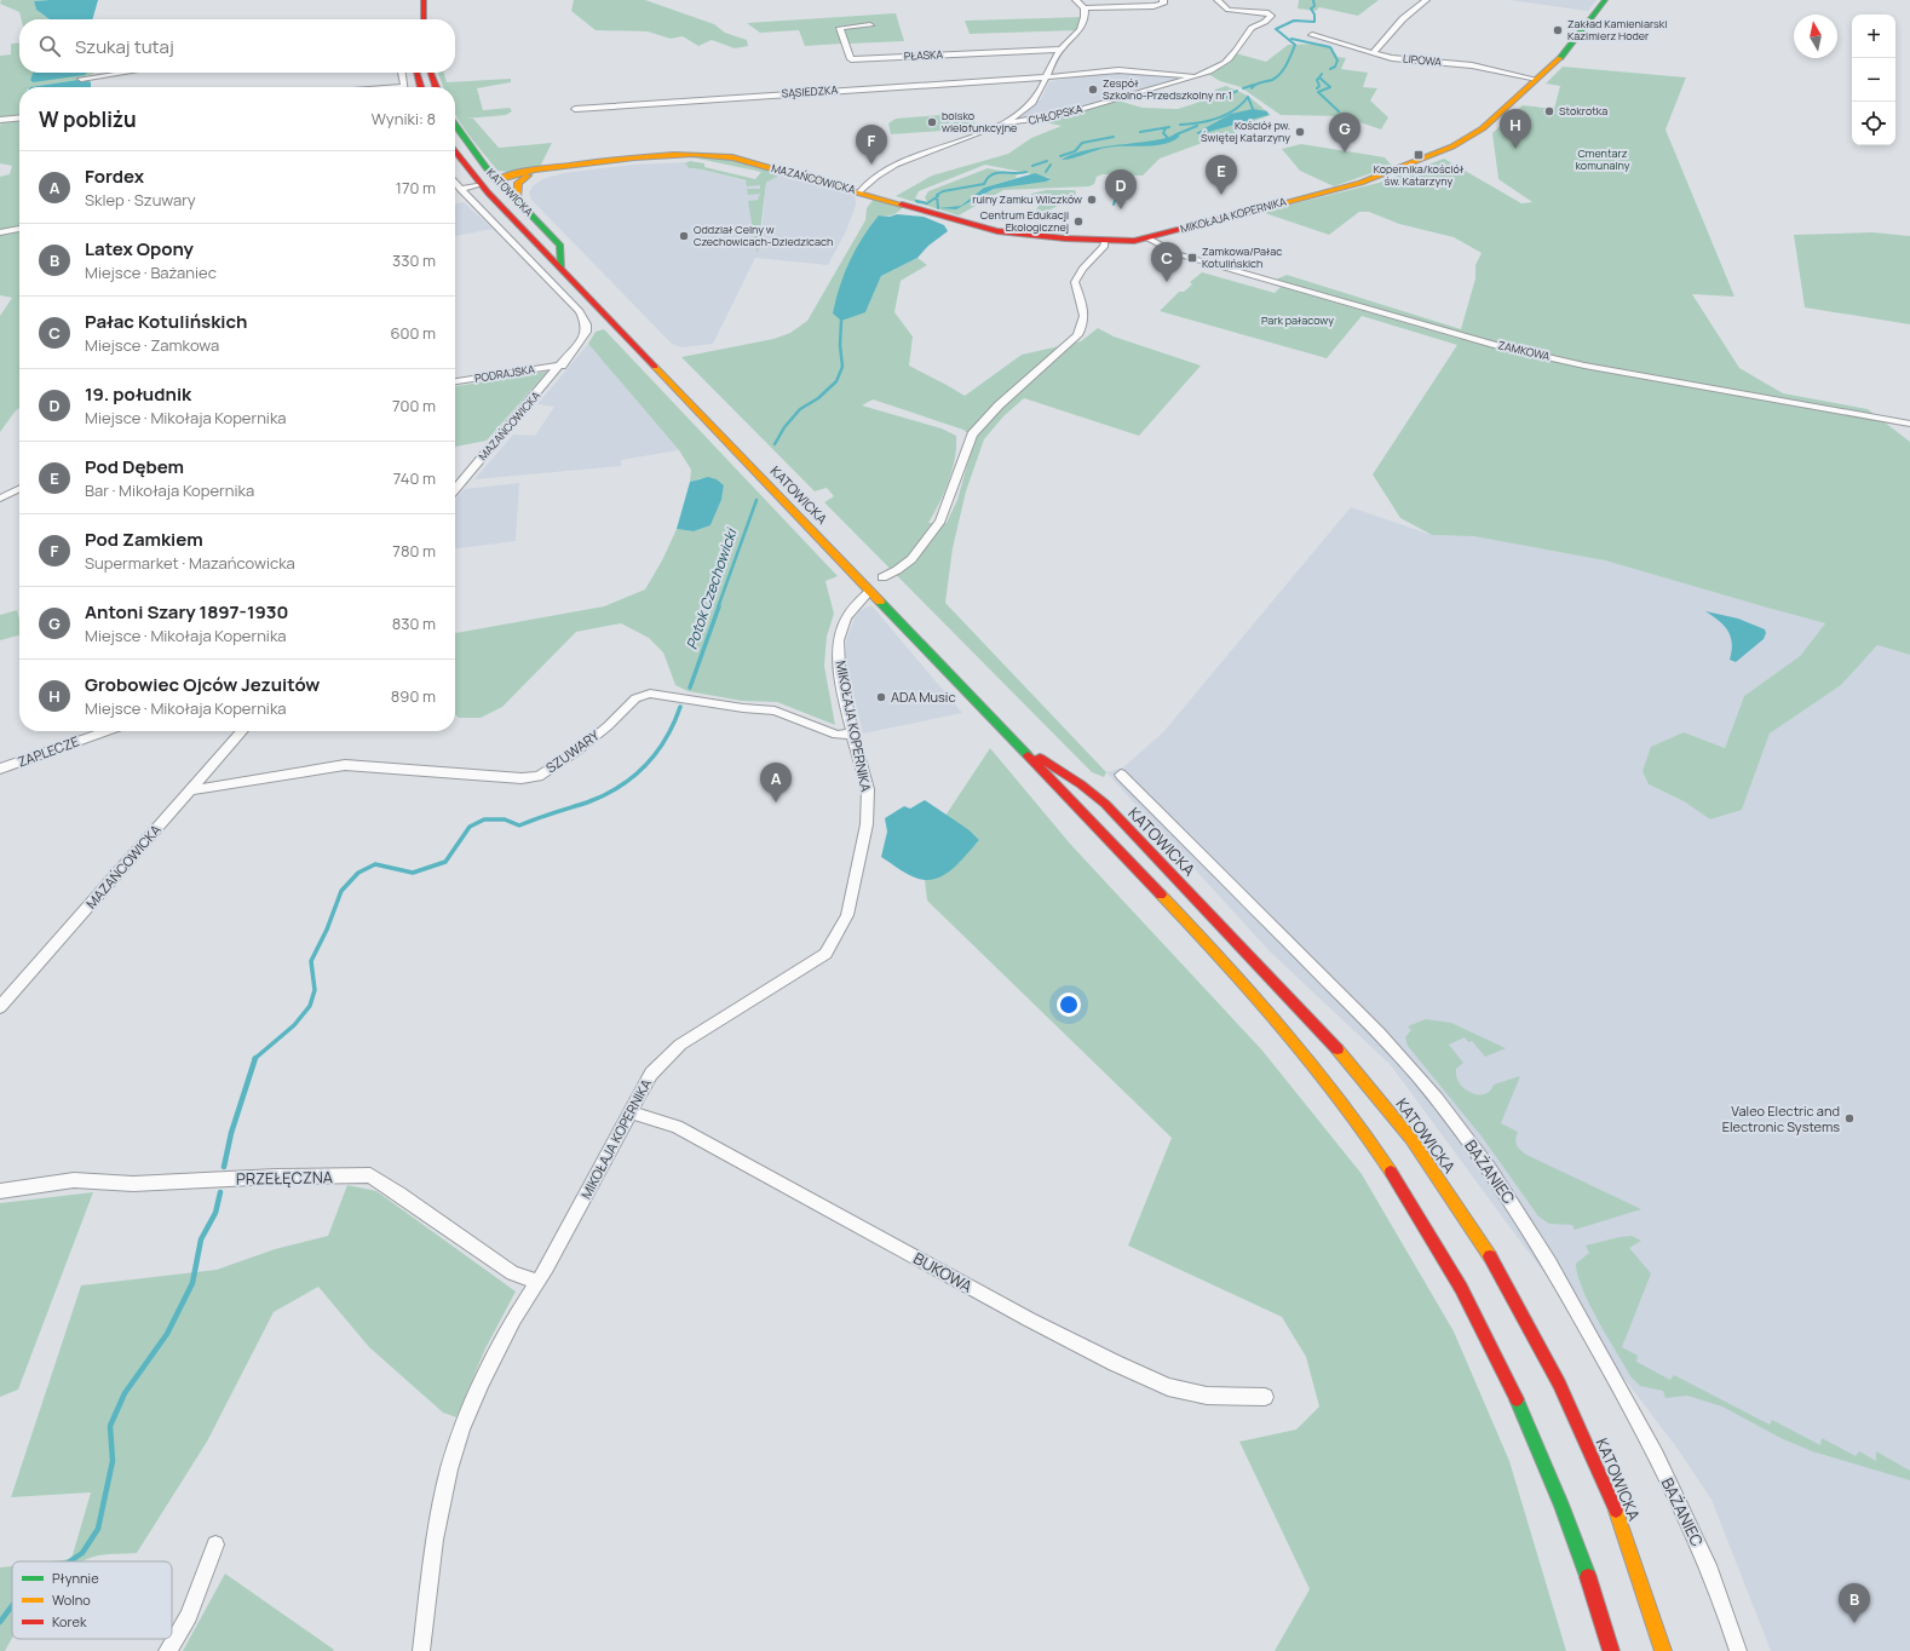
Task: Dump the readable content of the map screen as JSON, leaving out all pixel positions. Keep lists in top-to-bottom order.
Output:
{
  "streets": {
    "main road": ["MAZAŃCOWICKA", "KATOWICKA", "MIKOŁAJA KOPERNIKA"],
    "street": [
      "PŁASKA",
      "LIPOWA",
      "SĄSIEDZKA",
      "CHŁOPSKA",
      "ZAMKOWA",
      "PODRAJSKA",
      "ZAPLECZE",
      "SZUWARY",
      "BAŻANIEC",
      "PRZEŁĘCZNA",
      "BUKOWA"
    ]
  },
  "crossings": [
    ["PŁASKA", "MAZAŃCOWICKA"],
    ["LIPOWA", "MIKOŁAJA KOPERNIKA"],
    ["SĄSIEDZKA", "CHŁOPSKA"],
    ["SĄSIEDZKA", "MAZAŃCOWICKA"],
    ["CHŁOPSKA", "MAZAŃCOWICKA"],
    ["MAZAŃCOWICKA", "KATOWICKA"],
    ["MAZAŃCOWICKA", "MIKOŁAJA KOPERNIKA"],
    ["MAZAŃCOWICKA", "PODRAJSKA"],
    ["MAZAŃCOWICKA", "SZUWARY"],
    ["KATOWICKA", "MIKOŁAJA KOPERNIKA"],
    ["MIKOŁAJA KOPERNIKA", "ZAMKOWA"],
    ["MIKOŁAJA KOPERNIKA", "SZUWARY"],
    ["MIKOŁAJA KOPERNIKA", "PRZEŁĘCZNA"],
    ["MIKOŁAJA KOPERNIKA", "BUKOWA"]
  ],
  "water": ["Potok Czechowicki"],
  "parks": ["Cmentarz komunalny", "Park pałacowy"],
  "places": {
    "other": [
      "Zakład Kamieniarski Kazimierz Hoder",
      "Zespół Szkolno-Przedszkolny nr 1",
      "Stokrotka",
      "boisko wielofunkcyjne",
      "Kościół pw. Świętej Katarzyny",
      "ruiny Zamku Wilczków",
      "Centrum Edukacji Ekologicznej",
      "Oddział Celny w Czechowicach-Dziedzicach",
      "ADA Music",
      "Valeo Electric and Electronic Systems"
    ],
    "transit": ["Kopernika/kościół św. Katarzyny", "Zamkowa/Pałac Kotulińskich"]
  },
  "legend": ["Płynnie", "Wolno", "Korek"],
  "north": "top",
  "page": {
    "map_buttons": ["+", "−"],
    "search": "Szukaj tutaj",
    "heading": ["W pobliżu", "Wyniki: 8"],
    "pins": [
      "H",
      "G",
      "F",
      "E",
      "D",
      "C",
      "A",
      "B"
    ],
    "list": [
      {
        "mark": "A",
        "name": "Fordex",
        "note": "Sklep · Szuwary",
        "value": "170 m"
      },
      {
        "mark": "B",
        "name": "Latex Opony",
        "note": "Miejsce · Bażaniec",
        "value": "330 m"
      },
      {
        "mark": "C",
        "name": "Pałac Kotulińskich",
        "note": "Miejsce · Zamkowa",
        "value": "600 m"
      },
      {
        "mark": "D",
        "name": "19. południk",
        "note": "Miejsce · Mikołaja Kopernika",
        "value": "700 m"
      },
      {
        "mark": "E",
        "name": "Pod Dębem",
        "note": "Bar · Mikołaja Kopernika",
        "value": "740 m"
      },
      {
        "mark": "F",
        "name": "Pod Zamkiem",
        "note": "Supermarket · Mazańcowicka",
        "value": "780 m"
      },
      {
        "mark": "G",
        "name": "Antoni Szary 1897-1930",
        "note": "Miejsce · Mikołaja Kopernika",
        "value": "830 m"
      },
      {
        "mark": "H",
        "name": "Grobowiec Ojców Jezuitów",
        "note": "Miejsce · Mikołaja Kopernika",
        "value": "890 m"
      }
    ]
  }
}
